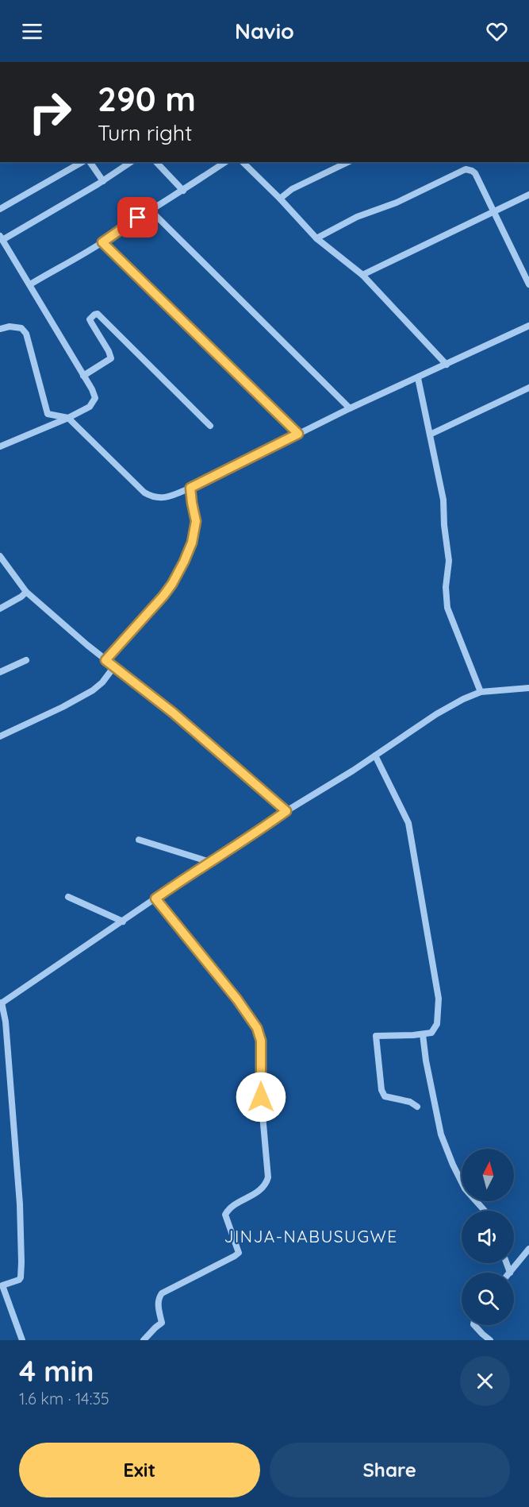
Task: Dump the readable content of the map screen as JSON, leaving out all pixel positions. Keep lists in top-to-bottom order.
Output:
{
  "districts": ["JINJA-NABUSUGWE"],
  "north": "top",
  "page": {
    "header": "Navio",
    "turn": ["290 m", "Turn right"],
    "heading": ["4 min", "1.6 km · 14:35"],
    "buttons": ["Exit", "Share"]
  }
}
